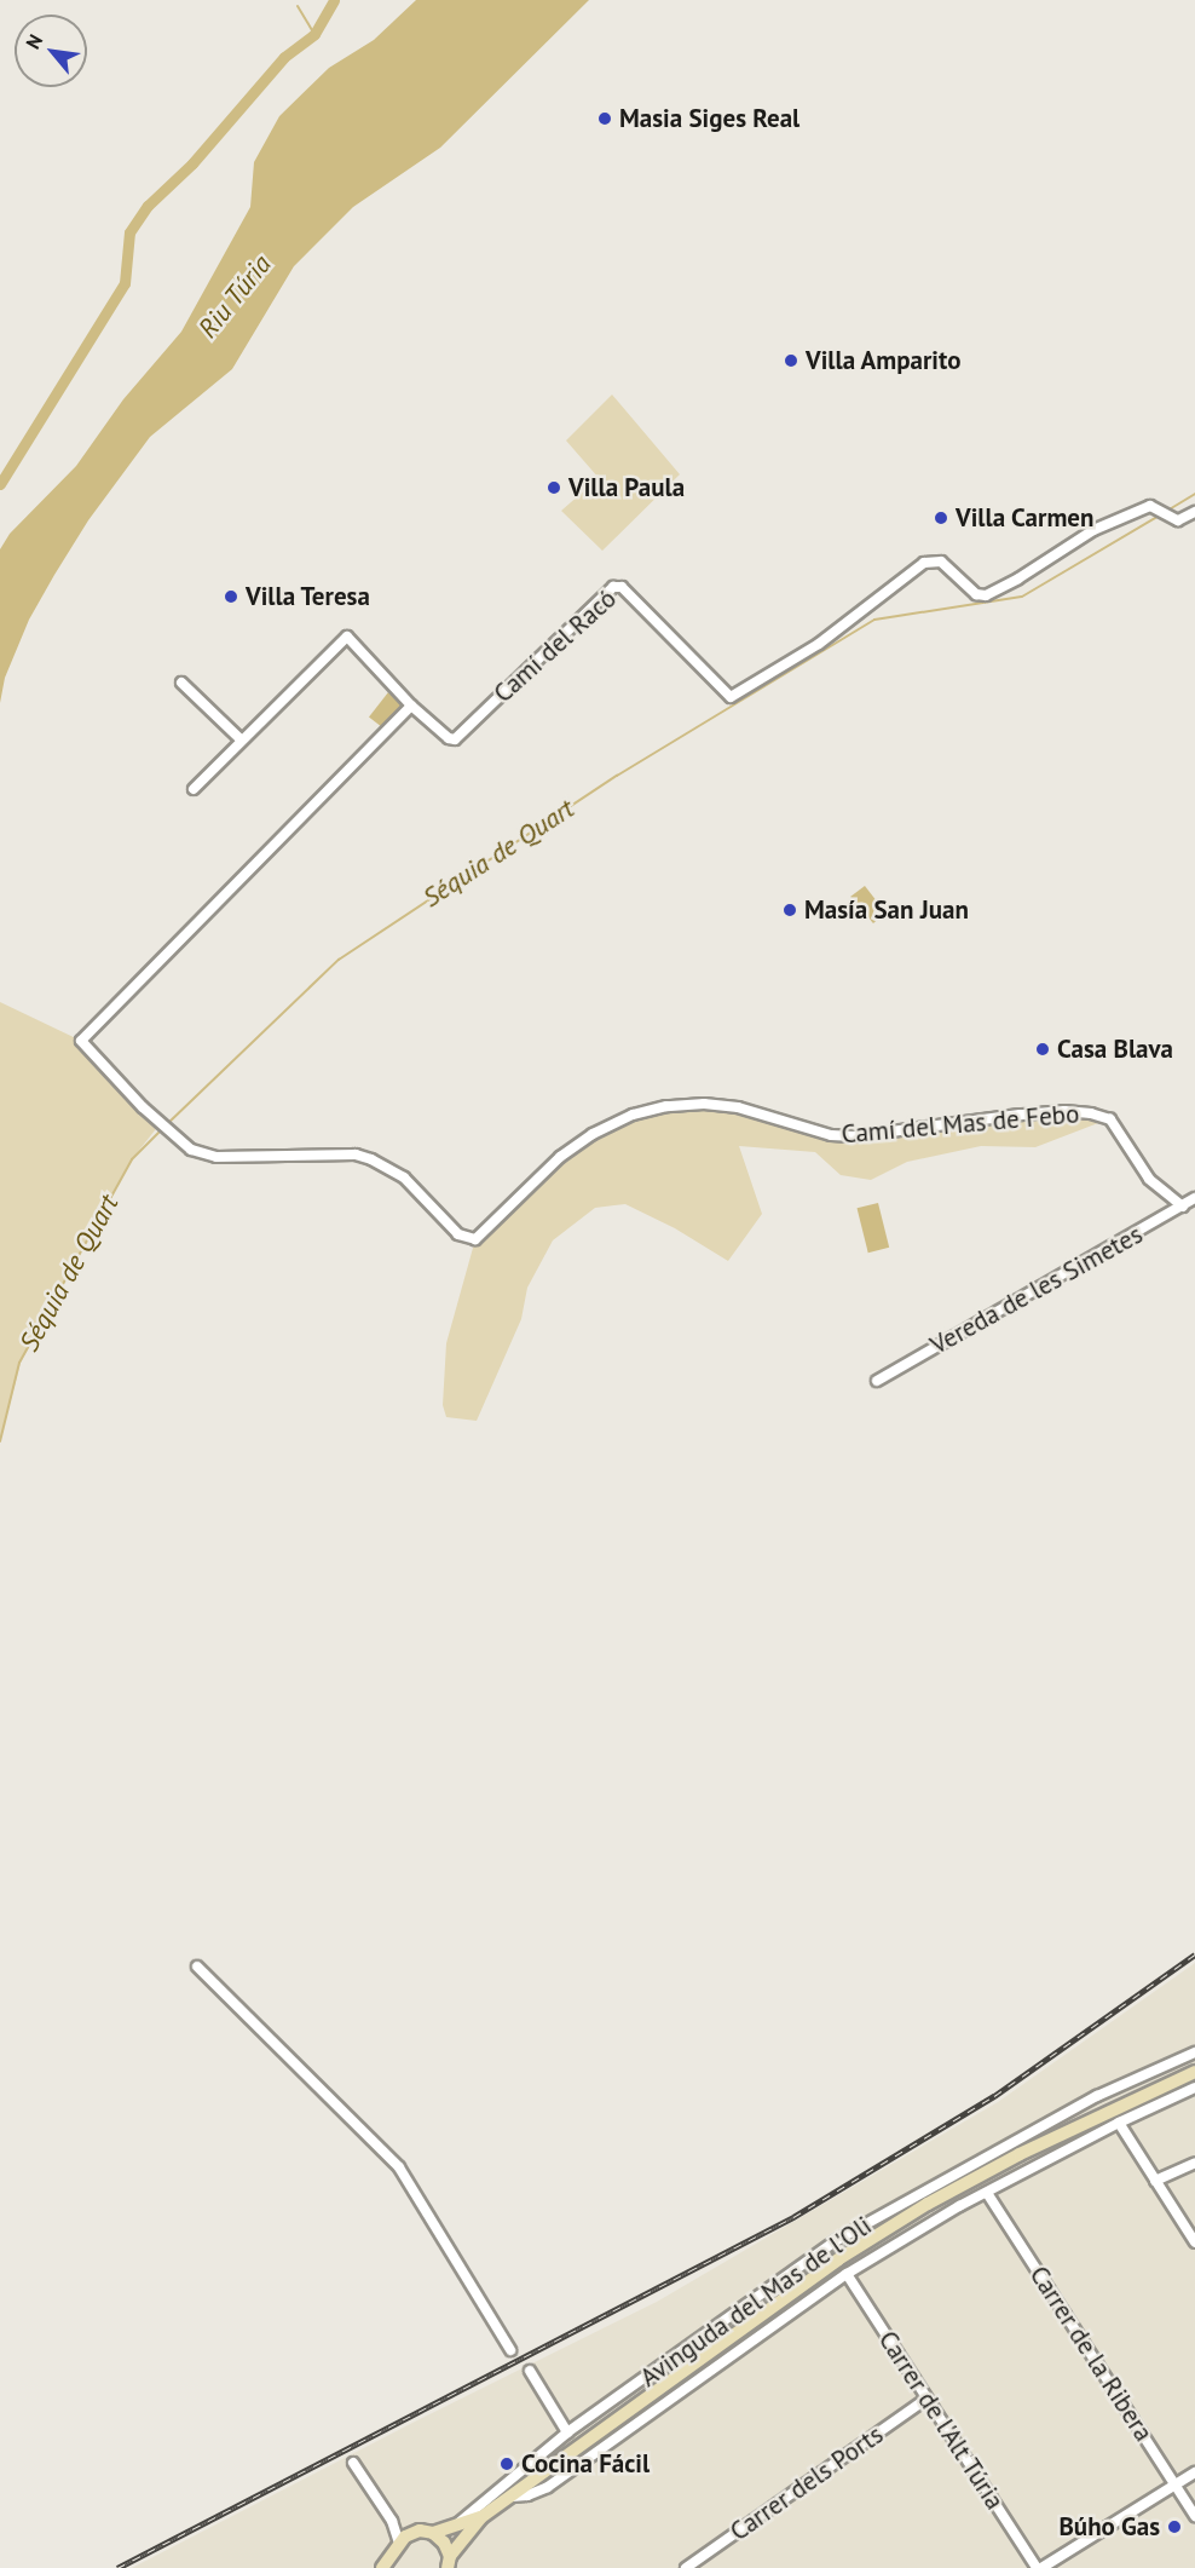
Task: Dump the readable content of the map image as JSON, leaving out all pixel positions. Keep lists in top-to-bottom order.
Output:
{
  "streets": {
    "street": [
      "Camí del Racó",
      "Camí del Mas de Febo",
      "Vereda de les Simetes",
      "Avinguda del Mas de l'Oli",
      "Carrer de la Ribera",
      "Carrer de l'Alt Túria",
      "Carrer dels Ports"
    ]
  },
  "crossings": [
    ["Camí del Racó", "Camí del Mas de Febo"],
    ["Camí del Mas de Febo", "Vereda de les Simetes"],
    ["Avinguda del Mas de l'Oli", "Carrer de la Ribera"],
    ["Avinguda del Mas de l'Oli", "Carrer de l'Alt Túria"],
    ["Carrer de l'Alt Túria", "Carrer dels Ports"]
  ],
  "water": ["Riu Túria", "Séquia de Quart"],
  "places": [
    "Masia Siges Real",
    "Villa Amparito",
    "Villa Paula",
    "Villa Carmen",
    "Villa Teresa",
    "Masía San Juan",
    "Casa Blava",
    "Cocina Fácil",
    "Búho Gas"
  ],
  "north": "top left"
}
